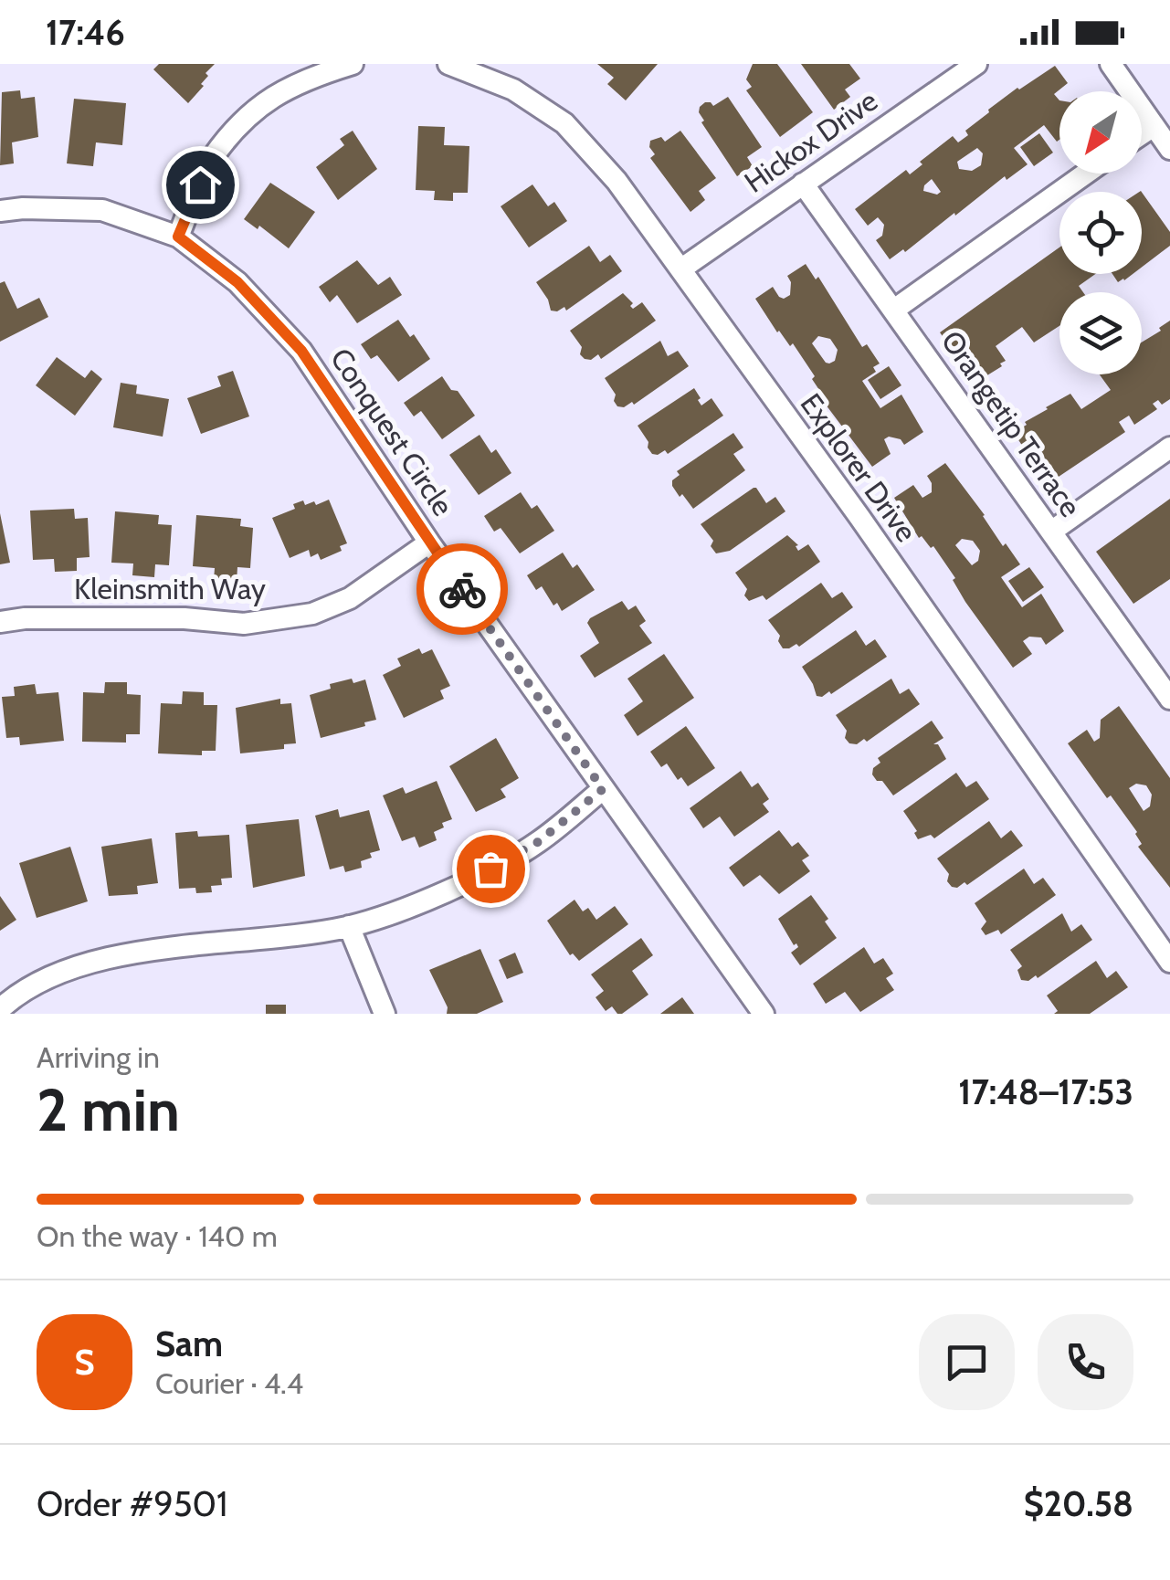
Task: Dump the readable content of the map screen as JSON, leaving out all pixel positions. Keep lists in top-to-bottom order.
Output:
{
  "streets": {
    "street": [
      "Hickox Drive",
      "Orangetip Terrace",
      "Conquest Circle",
      "Explorer Drive",
      "Kleinsmith Way"
    ]
  },
  "crossings": [
    ["Hickox Drive", "Orangetip Terrace"],
    ["Hickox Drive", "Explorer Drive"],
    ["Conquest Circle", "Kleinsmith Way"]
  ],
  "north": "bottom left",
  "page": {
    "status": "17:46",
    "heading": ["2 min", "Arriving in", "17:48–17:53"],
    "panel": [
      "Sam",
      "Courier · 4.4",
      "Order #9501",
      "$20.58"
    ],
    "bar": "On the way · 140 m",
    "round": "S"
  }
}
